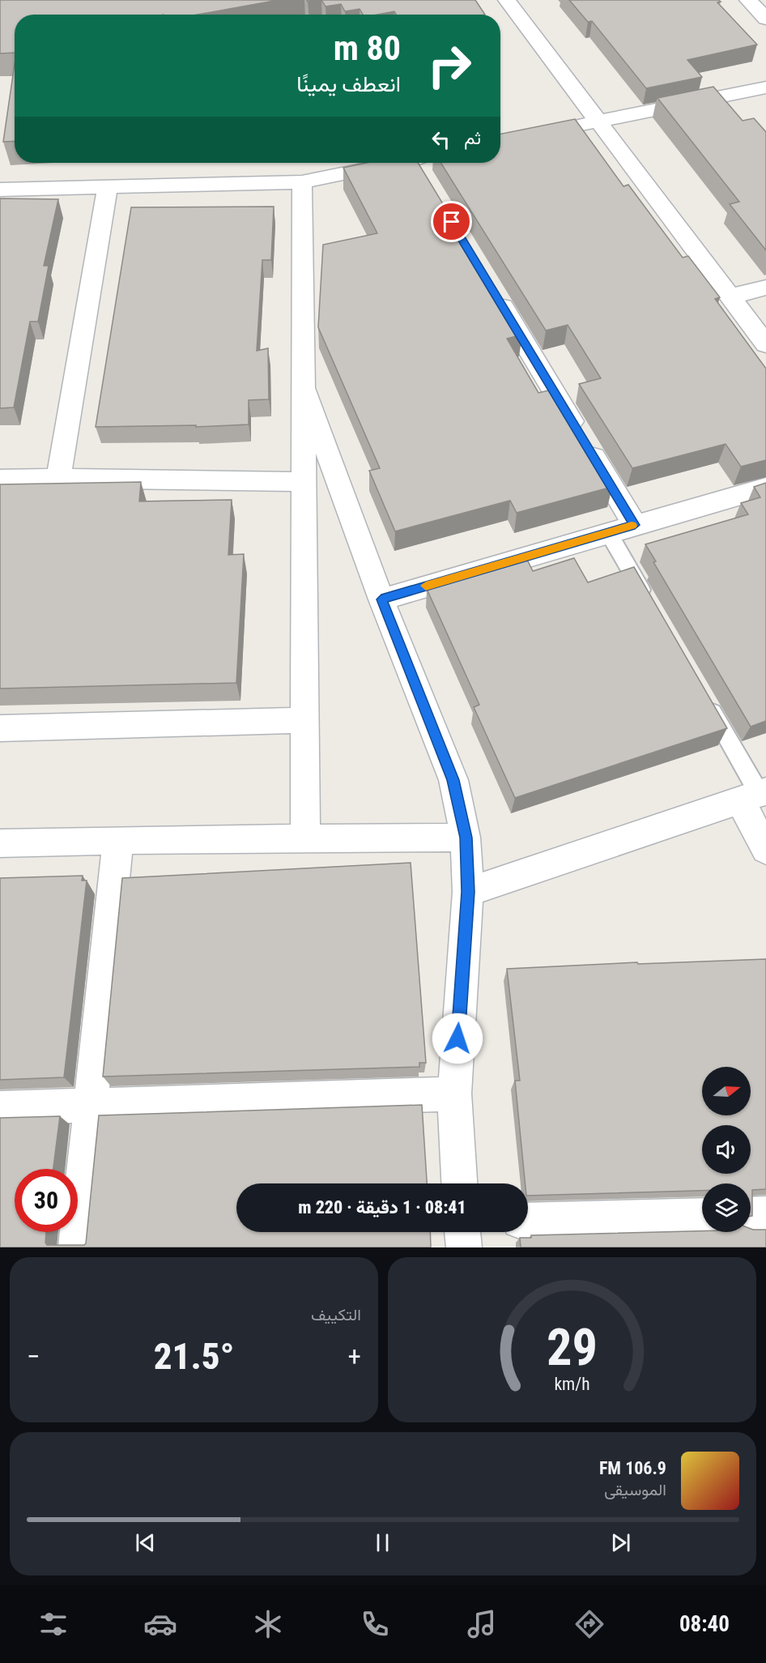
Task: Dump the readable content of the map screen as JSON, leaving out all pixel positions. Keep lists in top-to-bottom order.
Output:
{
  "north": "right",
  "page": {
    "turn": ["80 m", "انعطف يمينًا"],
    "then": "ثم",
    "limit": "30",
    "trip": "08:41 · 1 دقيقة · 220 m",
    "tile": "التكييف",
    "heat": ["−", "21.5°", "+"],
    "song": ["106.9 FM", "الموسيقى"],
    "tabs": "08:40",
    "gauge": ["29", "km/h"]
  }
}
